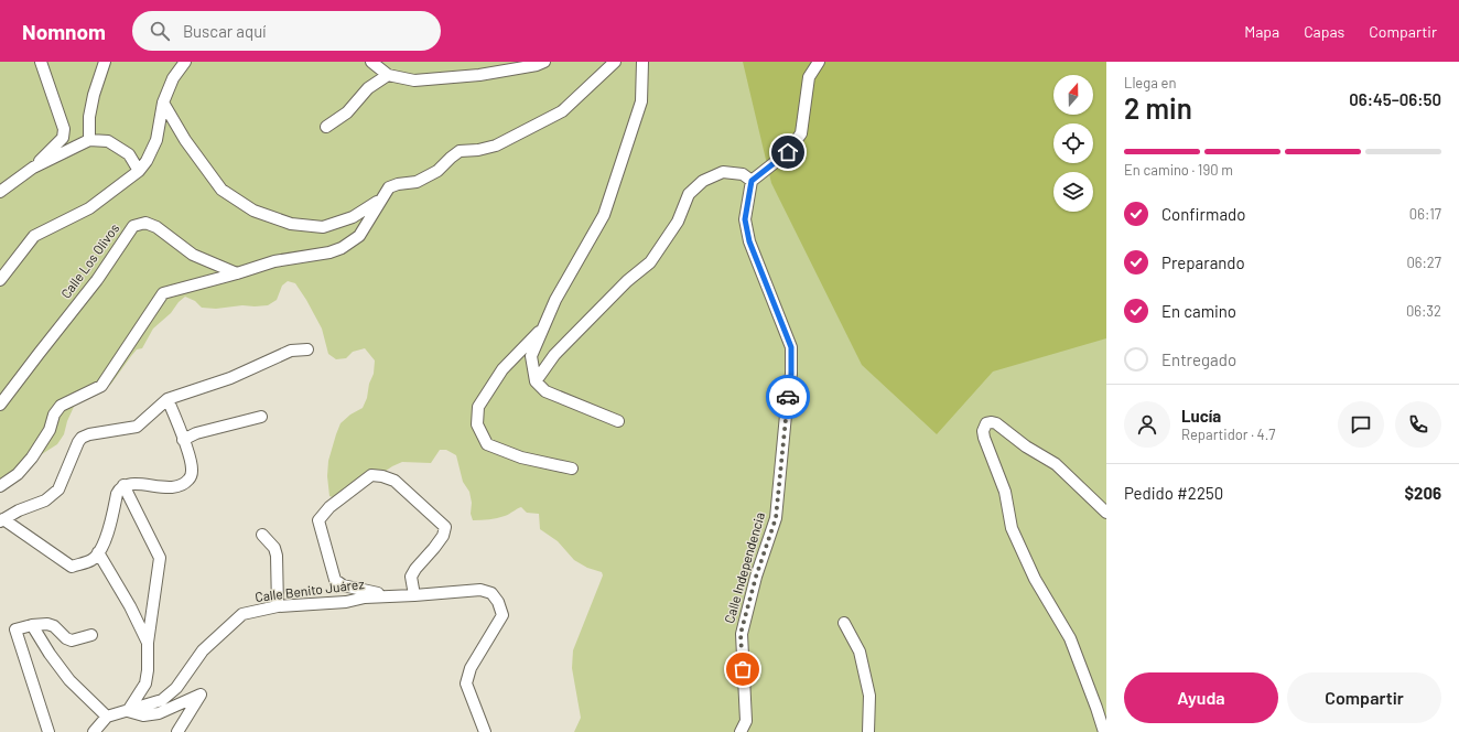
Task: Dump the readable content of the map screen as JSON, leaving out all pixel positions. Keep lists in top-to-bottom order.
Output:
{
  "streets": {
    "street": ["Calle Los Olivos", "Calle Independencia", "Calle Benito Juárez"]
  },
  "north": "top",
  "page": {
    "header": "Nomnom",
    "search": "Buscar aquí",
    "nav": ["Mapa", "Capas", "Compartir"],
    "heading": ["2 min", "Llega en", "06:45–06:50"],
    "panel": [
      "Lucía",
      "Repartidor · 4.7",
      "Pedido #2250",
      "$206"
    ],
    "bar": "En camino · 190 m",
    "list": [
      ["Confirmado", "06:17"],
      ["Preparando", "06:27"],
      ["En camino", "06:32"],
      "Entregado"
    ],
    "buttons": ["Ayuda", "Compartir"]
  }
}
